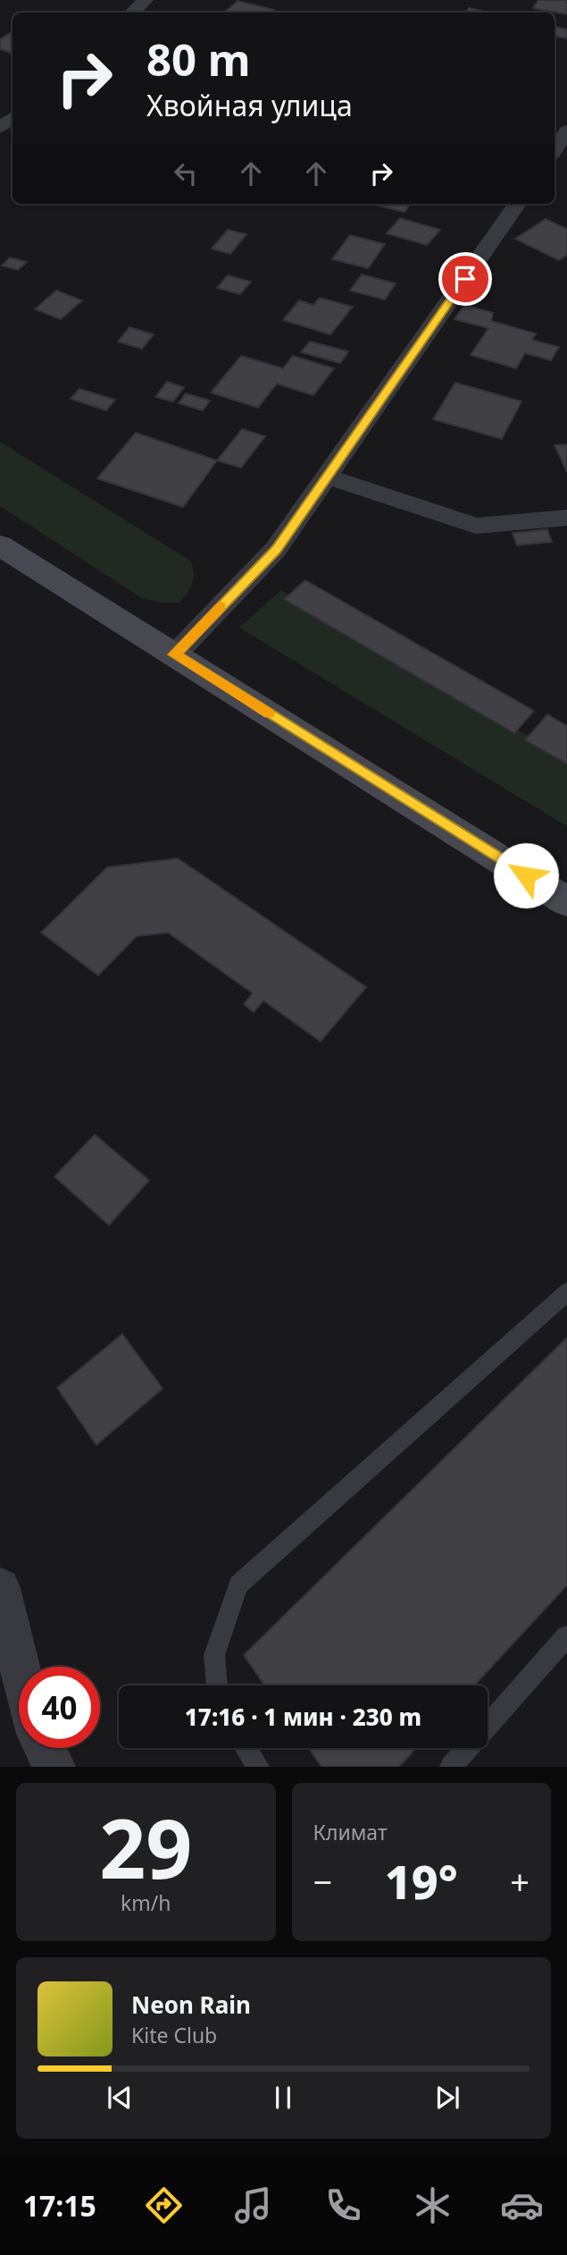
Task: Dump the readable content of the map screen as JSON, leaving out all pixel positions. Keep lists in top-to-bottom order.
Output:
{
  "page": {
    "turn": ["80 m", "Хвойная улица"],
    "limit": "40",
    "trip": "17:16 · 1 мин · 230 m",
    "tile": [
      ["29", "km/h"],
      "Климат"
    ],
    "heat": ["−", "19°", "+"],
    "song": ["Neon Rain", "Kite Club"],
    "tabs": "17:15"
  }
}
